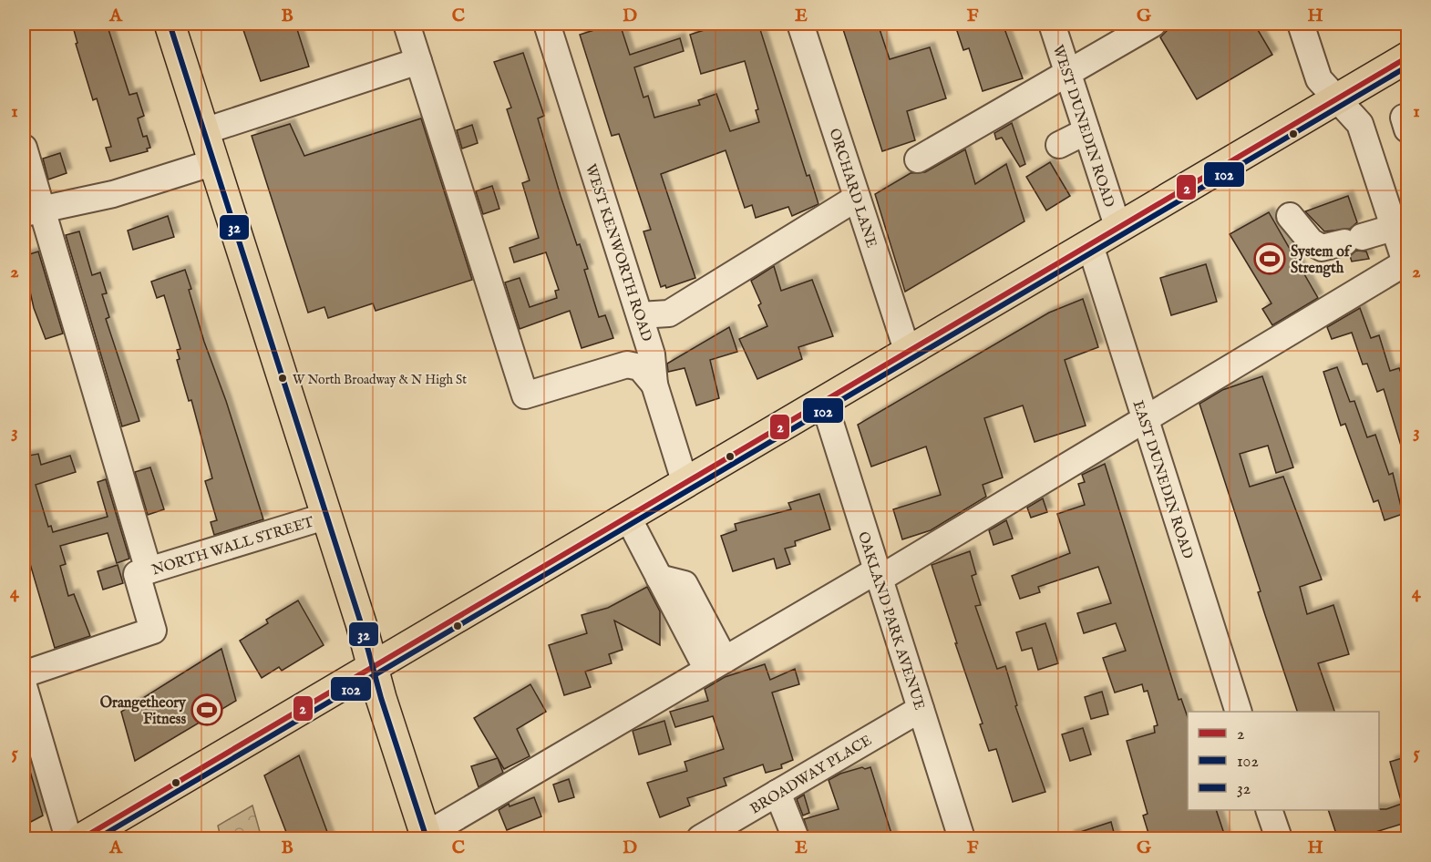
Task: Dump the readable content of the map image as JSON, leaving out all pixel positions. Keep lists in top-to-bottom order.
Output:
{
  "streets": {
    "street": [
      "WEST DUNEDIN ROAD",
      "ORCHARD LANE",
      "WEST KENWORTH ROAD",
      "EAST DUNEDIN ROAD",
      "NORTH WALL STREET",
      "OAKLAND PARK AVENUE",
      "BROADWAY PLACE"
    ]
  },
  "crossings": [
    ["OAKLAND PARK AVENUE", "BROADWAY PLACE"]
  ],
  "places": {
    "sports": ["System of Strength", "Orangetheory Fitness"],
    "other": ["W North Broadway & N High St"]
  },
  "lines": ["transit line 32", "transit line 2", "transit line 102"],
  "legend": ["2", "102", "32"],
  "grid": {
    "columns": [
      "A",
      "B",
      "C",
      "D",
      "E",
      "F",
      "G",
      "H"
    ],
    "rows": [
      "1",
      "2",
      "3",
      "4",
      "5"
    ]
  }
}
